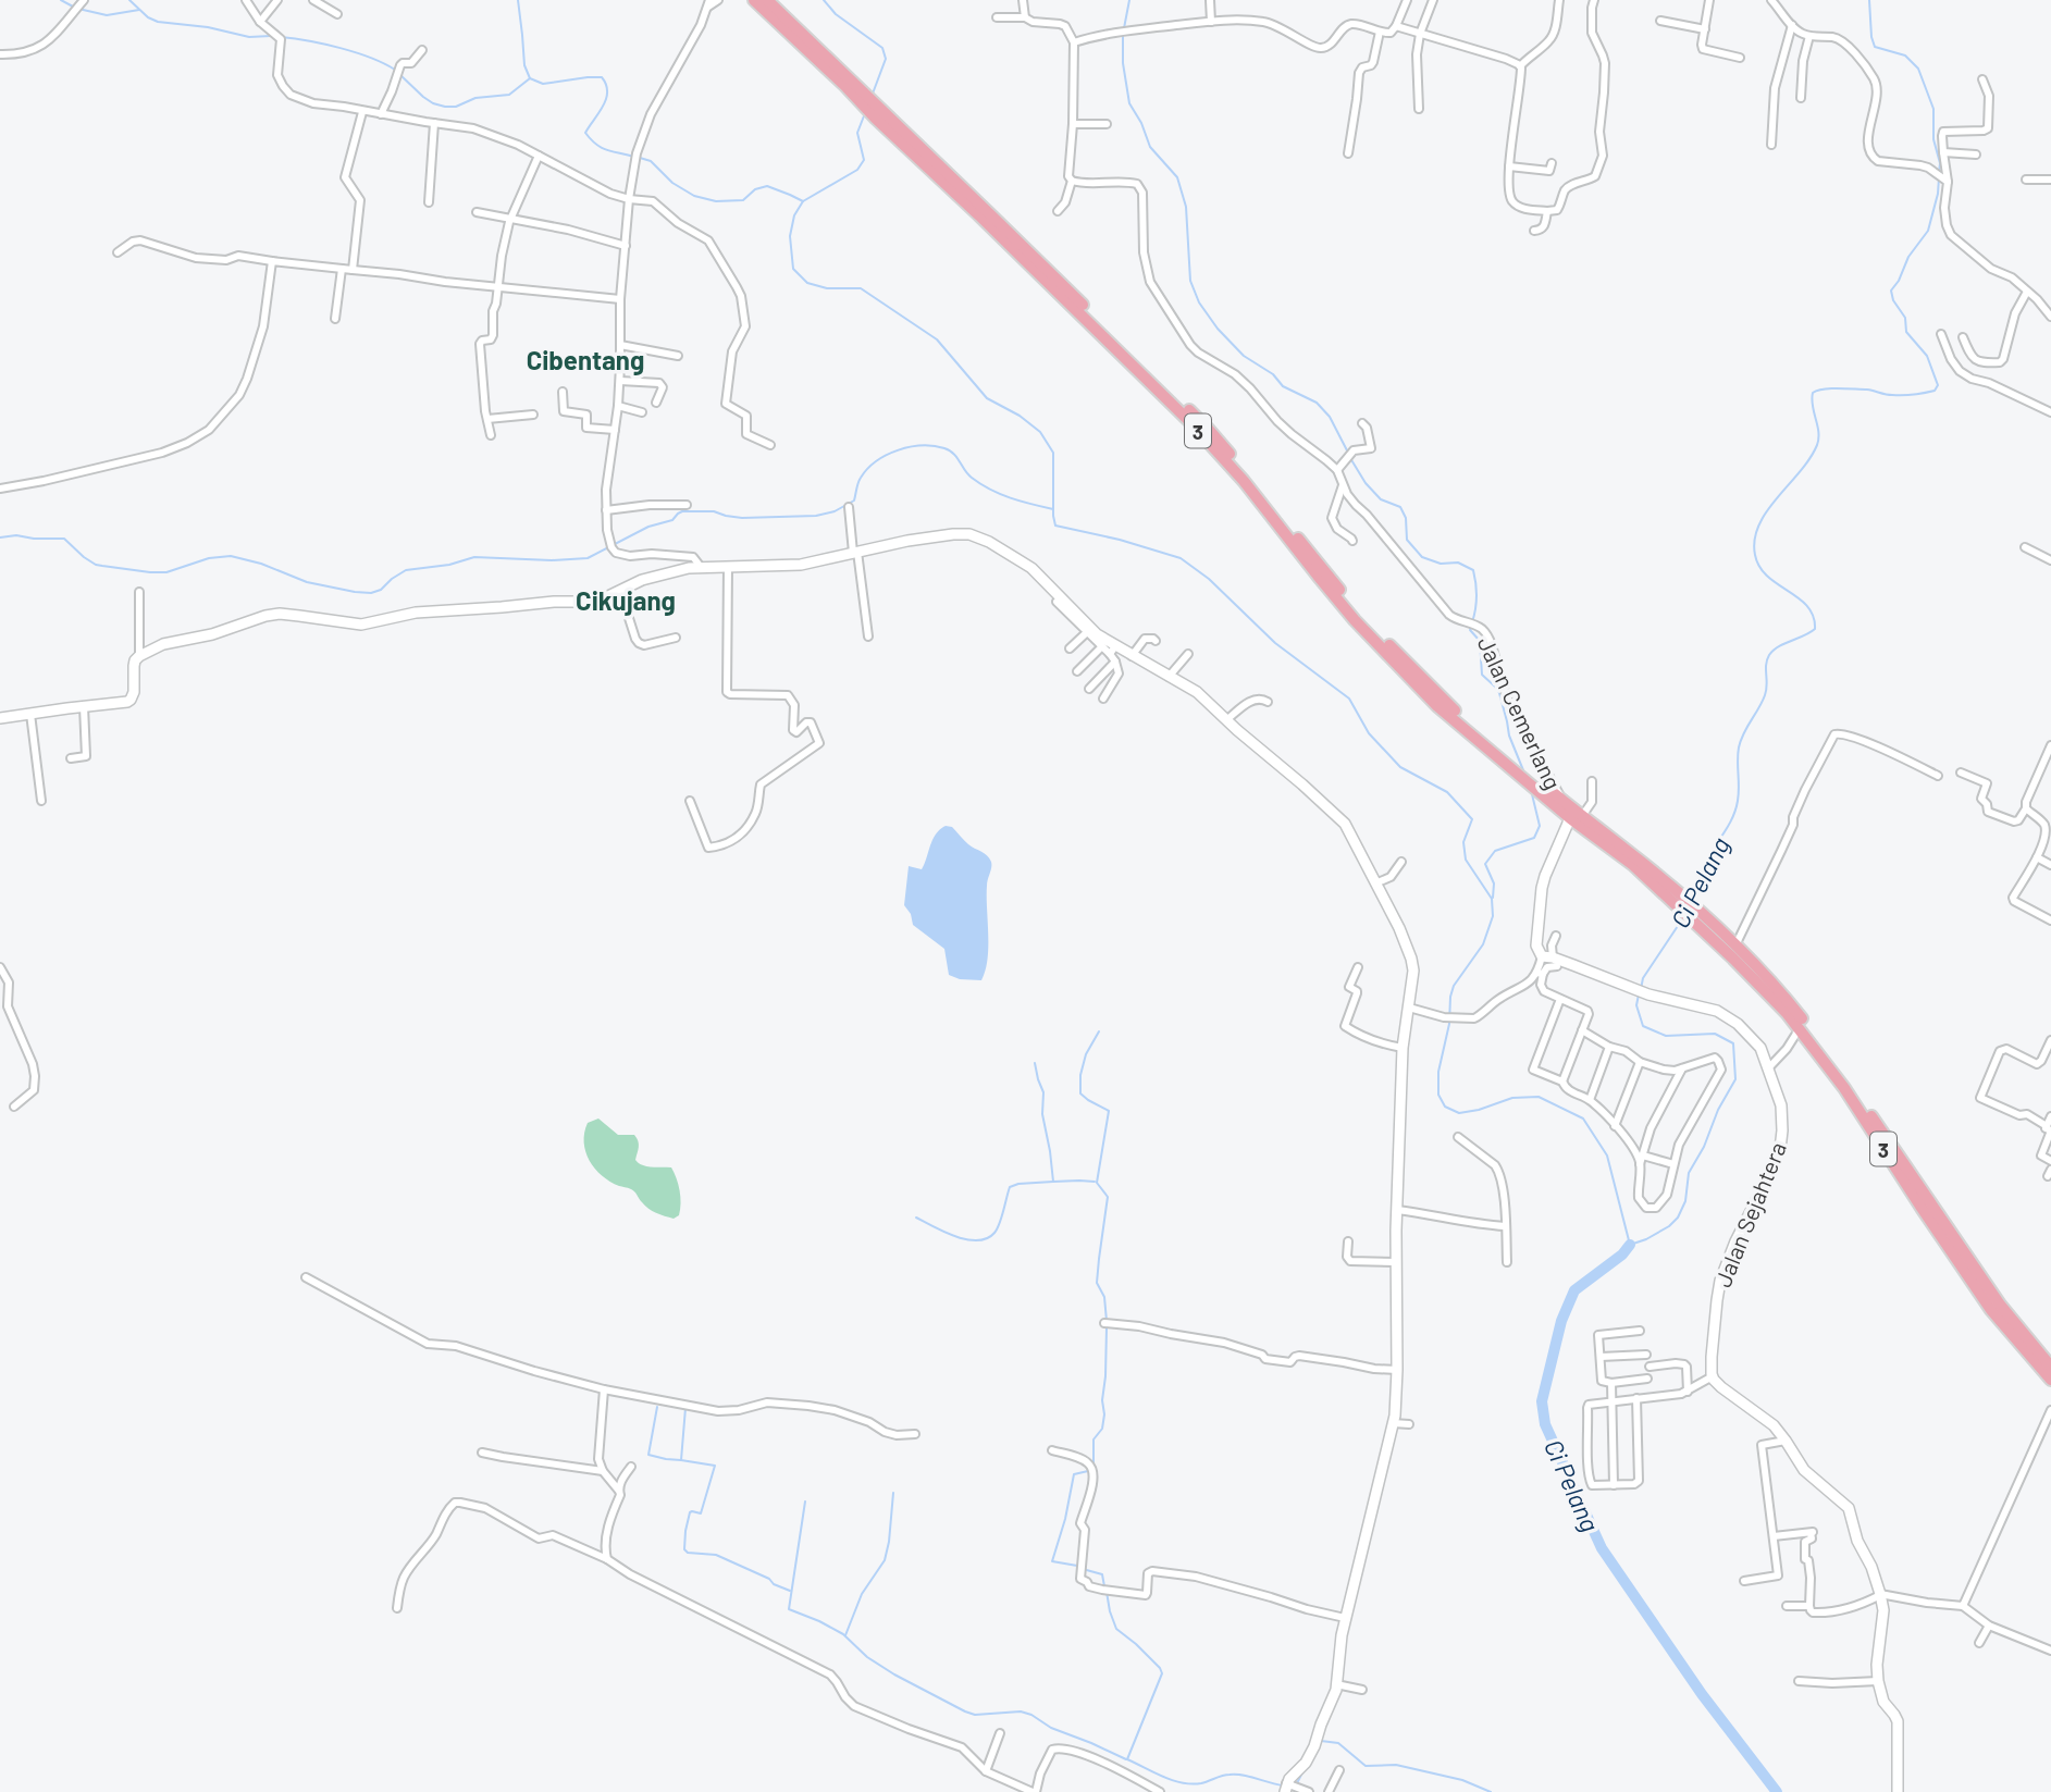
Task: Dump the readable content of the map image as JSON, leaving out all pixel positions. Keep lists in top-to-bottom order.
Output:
{
  "streets": {
    "main road": ["3"],
    "street": ["Jalan Cemerlang", "Jalan Sejahtera"]
  },
  "crossings": [
    ["3", "Jalan Cemerlang"]
  ],
  "districts": ["Cibentang", "Cikujang"],
  "water": ["Ci Pelang"]
}
